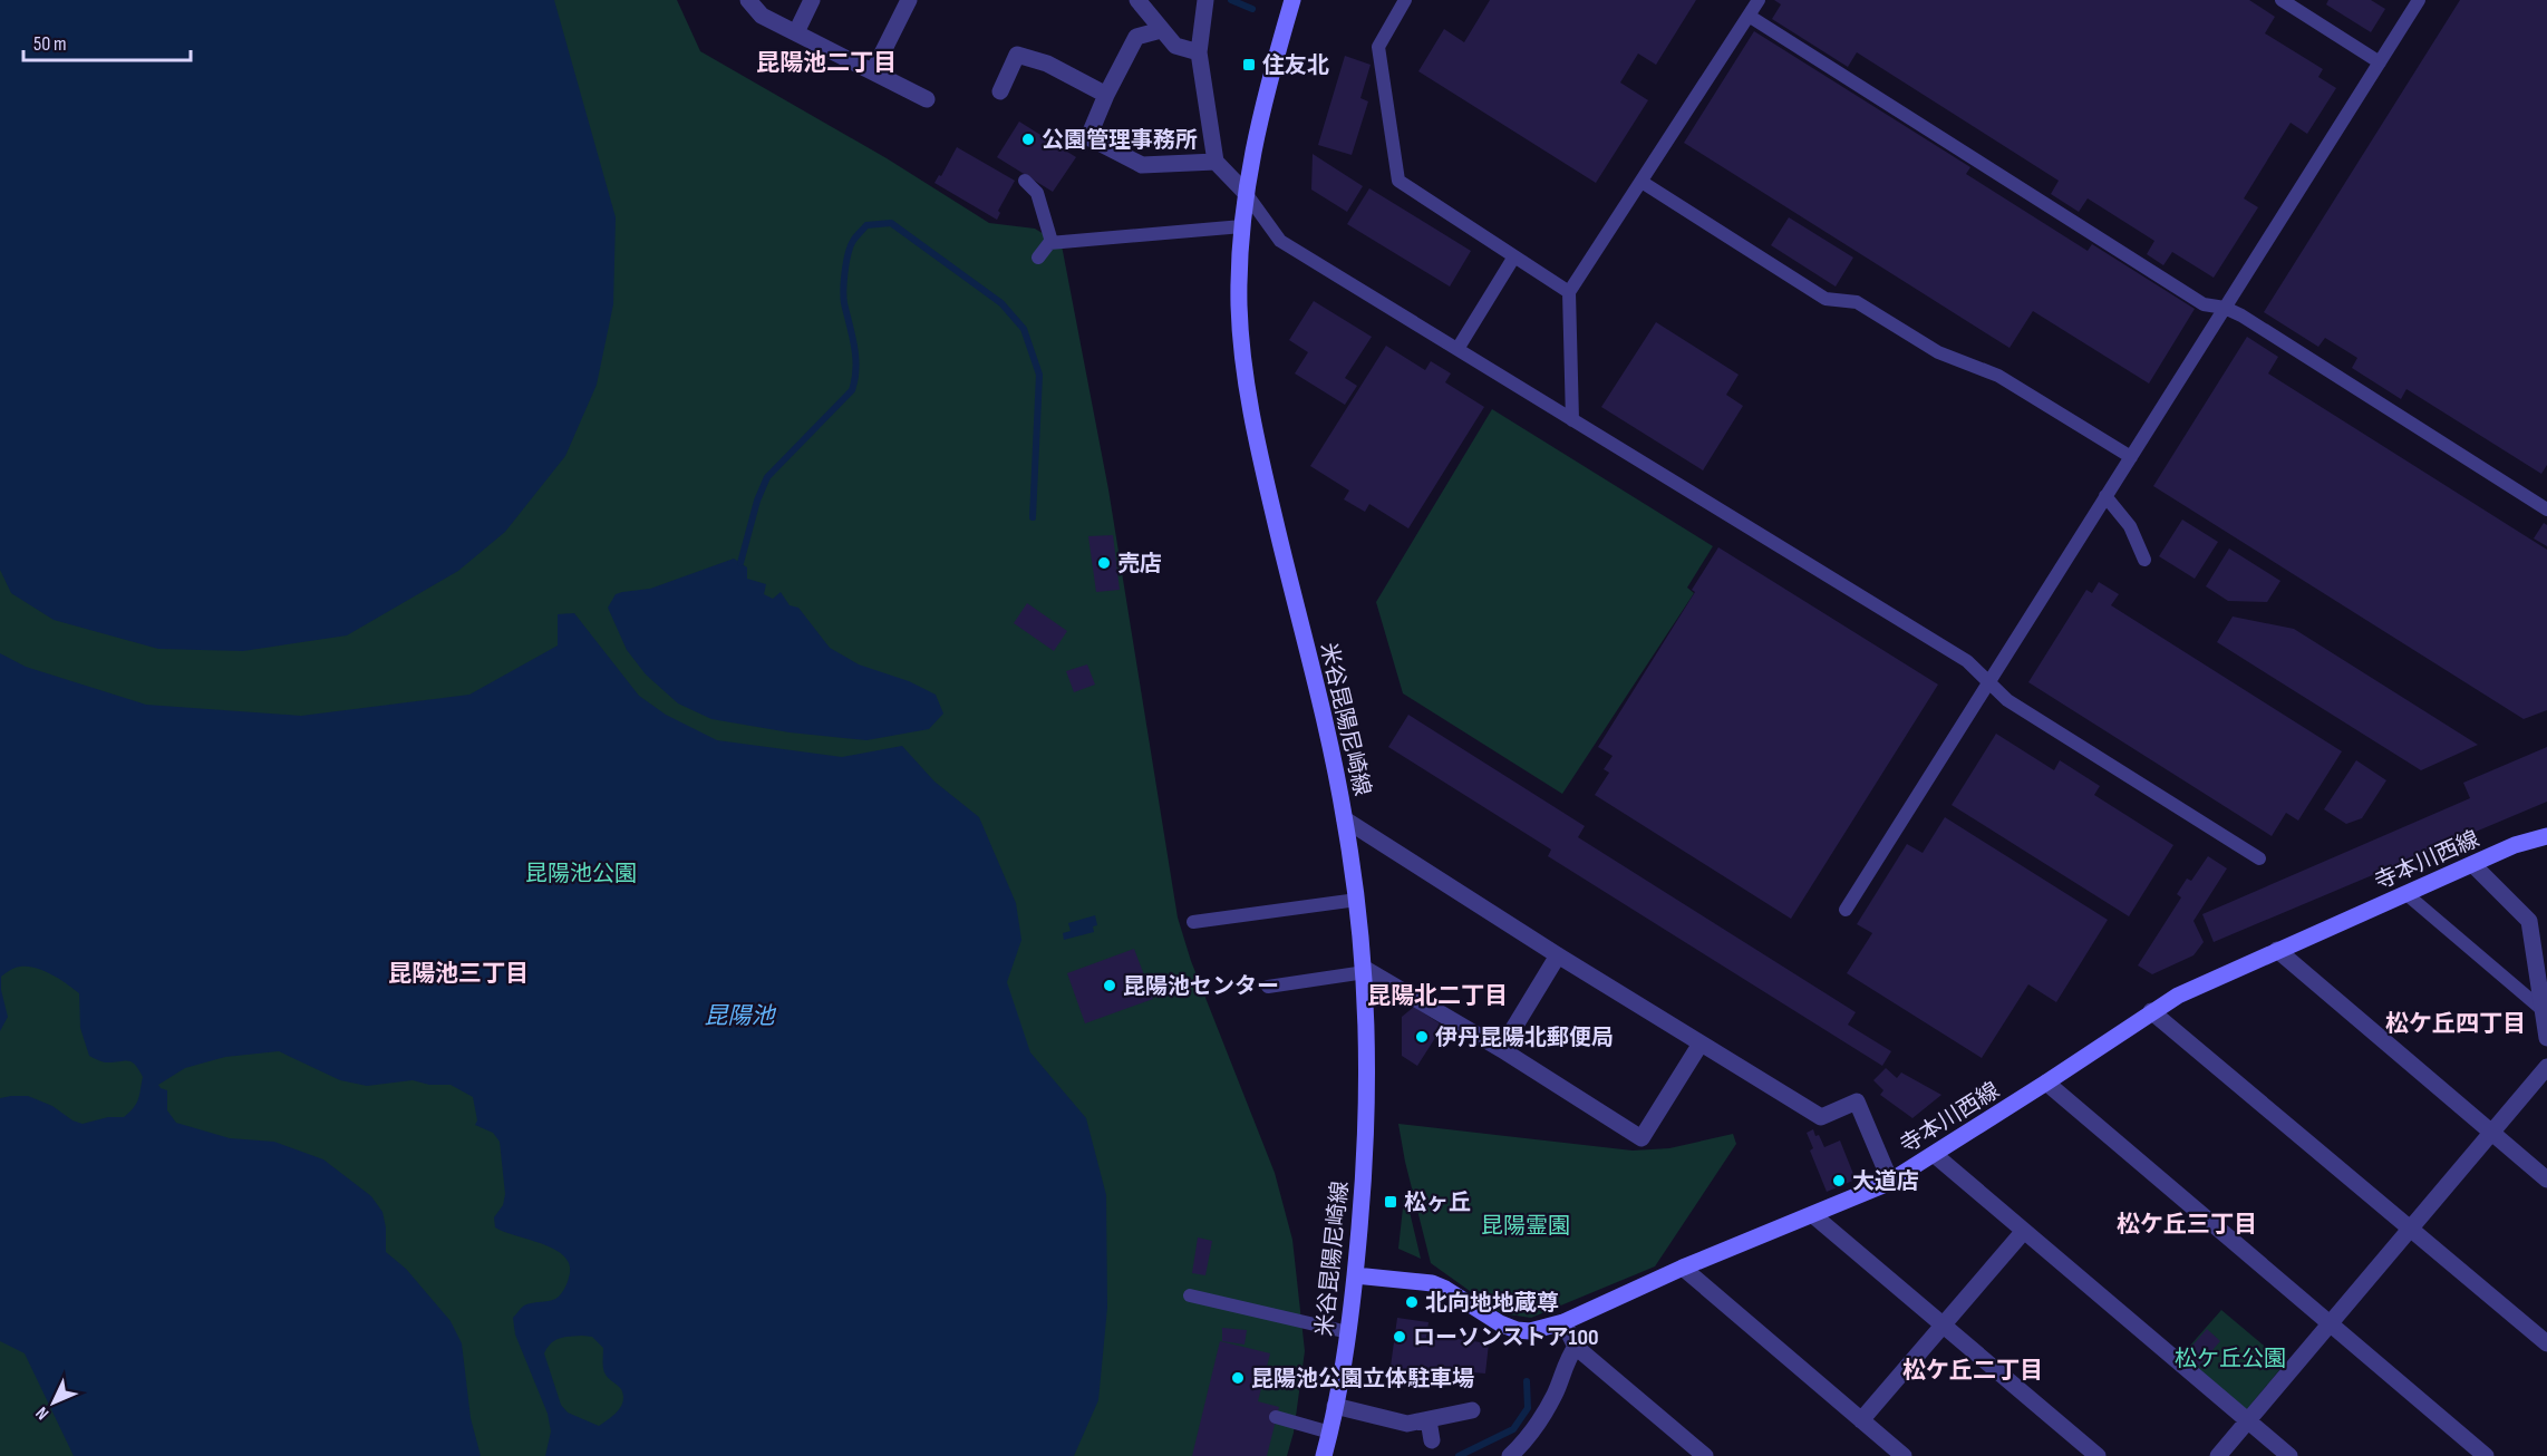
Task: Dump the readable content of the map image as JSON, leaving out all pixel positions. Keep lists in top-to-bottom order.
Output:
{
  "streets": {
    "main road": ["米谷昆陽尼崎線", "寺本川西線"]
  },
  "crossings": [
    ["米谷昆陽尼崎線", "寺本川西線"]
  ],
  "districts": [
    "昆陽池二丁目",
    "昆陽池三丁目",
    "昆陽北二丁目",
    "松ケ丘四丁目",
    "松ケ丘三丁目",
    "松ケ丘二丁目"
  ],
  "water": ["昆陽池"],
  "parks": ["昆陽池公園", "昆陽霊園", "松ケ丘公園"],
  "places": {
    "transit": ["住友北", "松ヶ丘"],
    "other": [
      "公園管理事務所",
      "売店",
      "昆陽池センター",
      "伊丹昆陽北郵便局",
      "大道店",
      "北向地地蔵尊",
      "ローソンストア100",
      "昆陽池公園立体駐車場"
    ]
  },
  "scale_bar": "50 m",
  "north": "bottom left"
}
